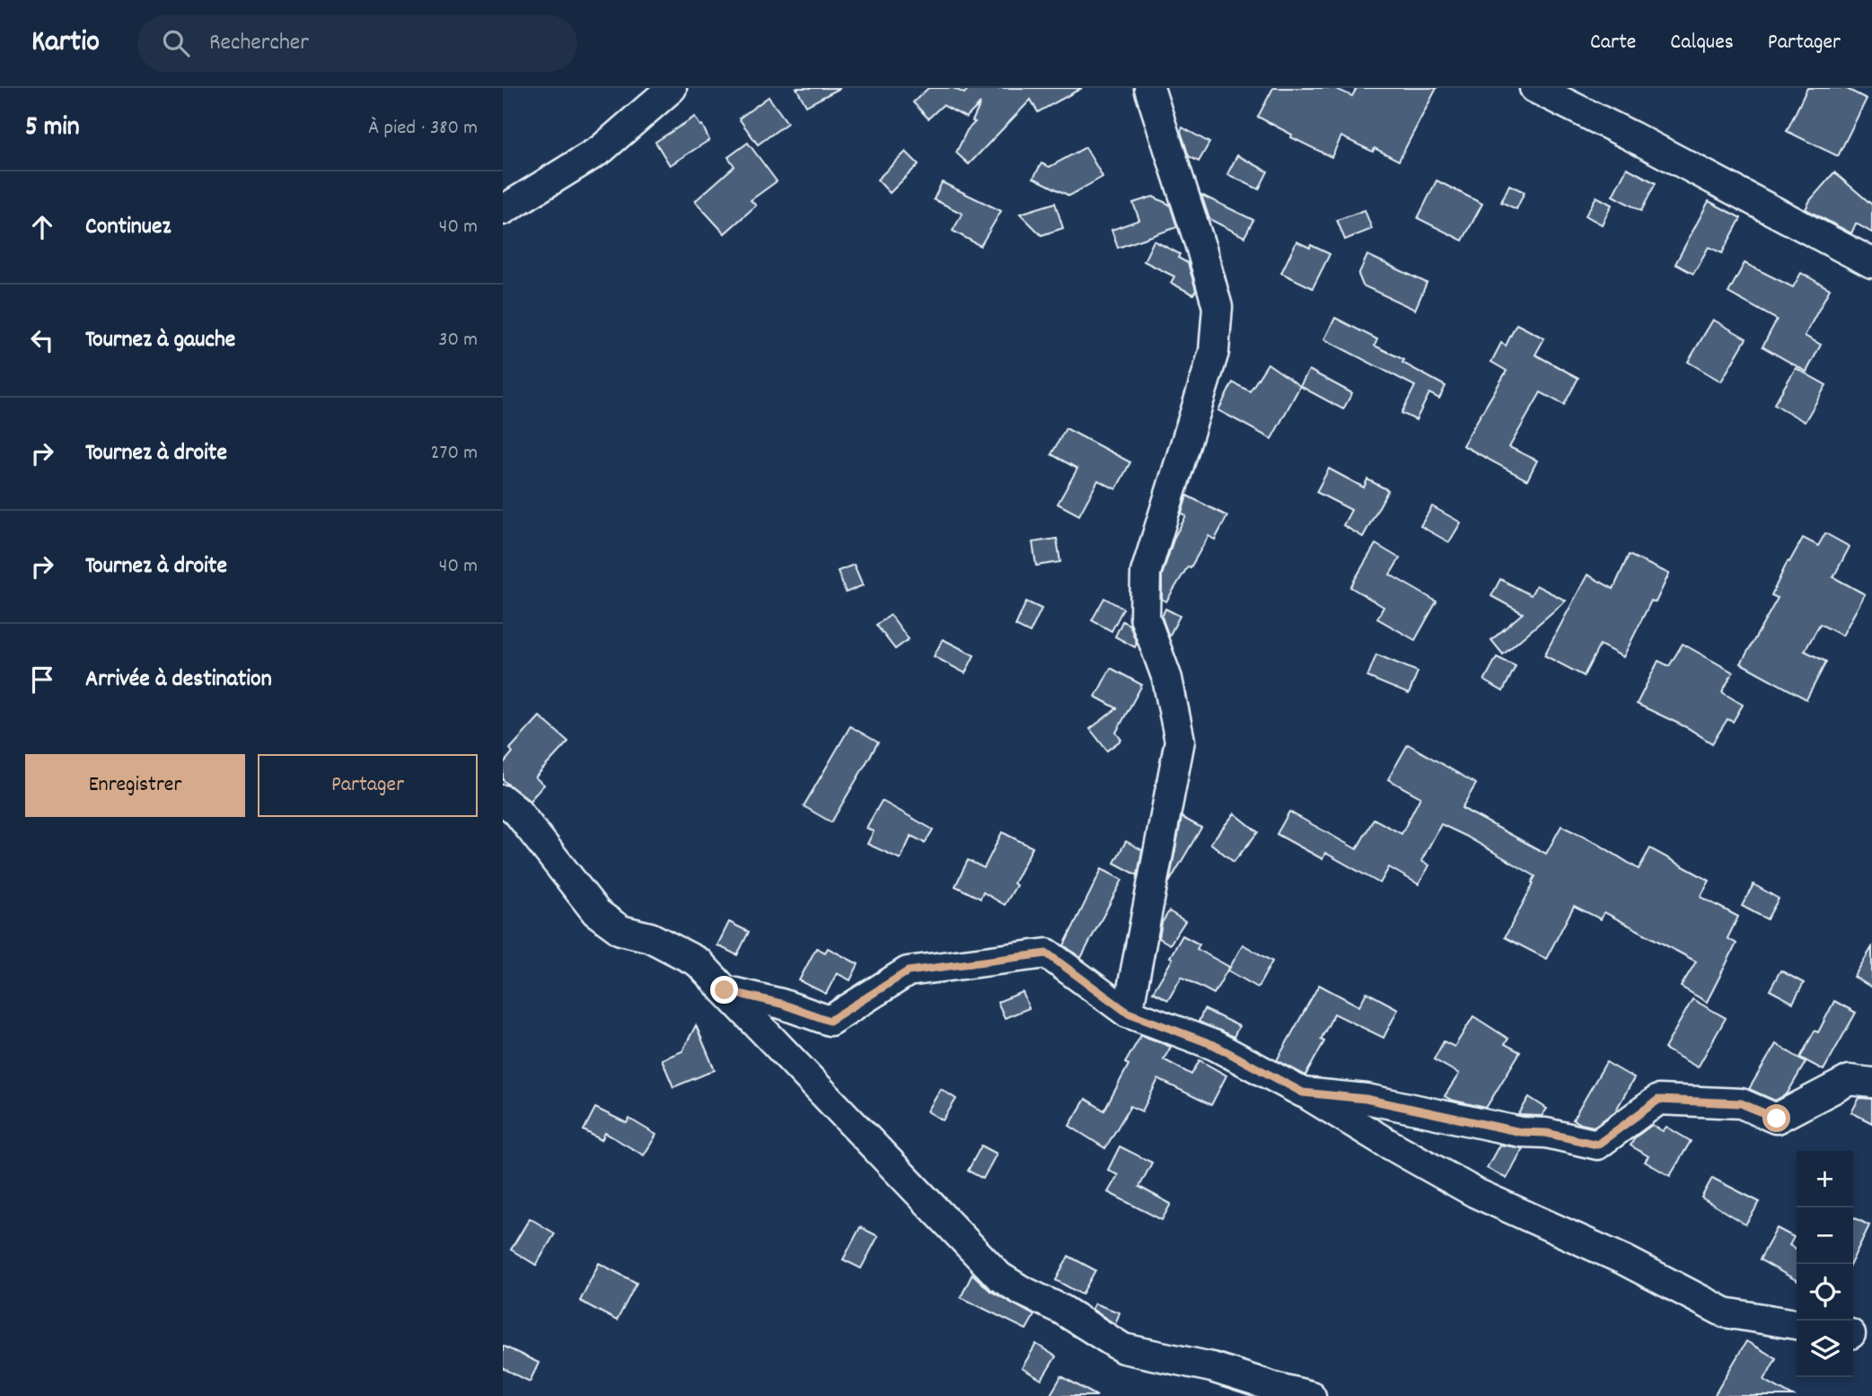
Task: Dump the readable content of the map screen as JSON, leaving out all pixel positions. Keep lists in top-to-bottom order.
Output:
{
  "page": {
    "header": "Kartio",
    "search": "Rechercher",
    "nav": ["Carte", "Calques", "Partager"],
    "heading": ["5 min", "À pied · 380 m"],
    "list": [
      ["Continuez", "40 m"],
      ["Tournez à gauche", "30 m"],
      ["Tournez à droite", "270 m"],
      ["Tournez à droite", "40 m"],
      "Arrivée à destination"
    ],
    "buttons": ["Enregistrer", "Partager"],
    "map_buttons": ["+", "−"]
  }
}
